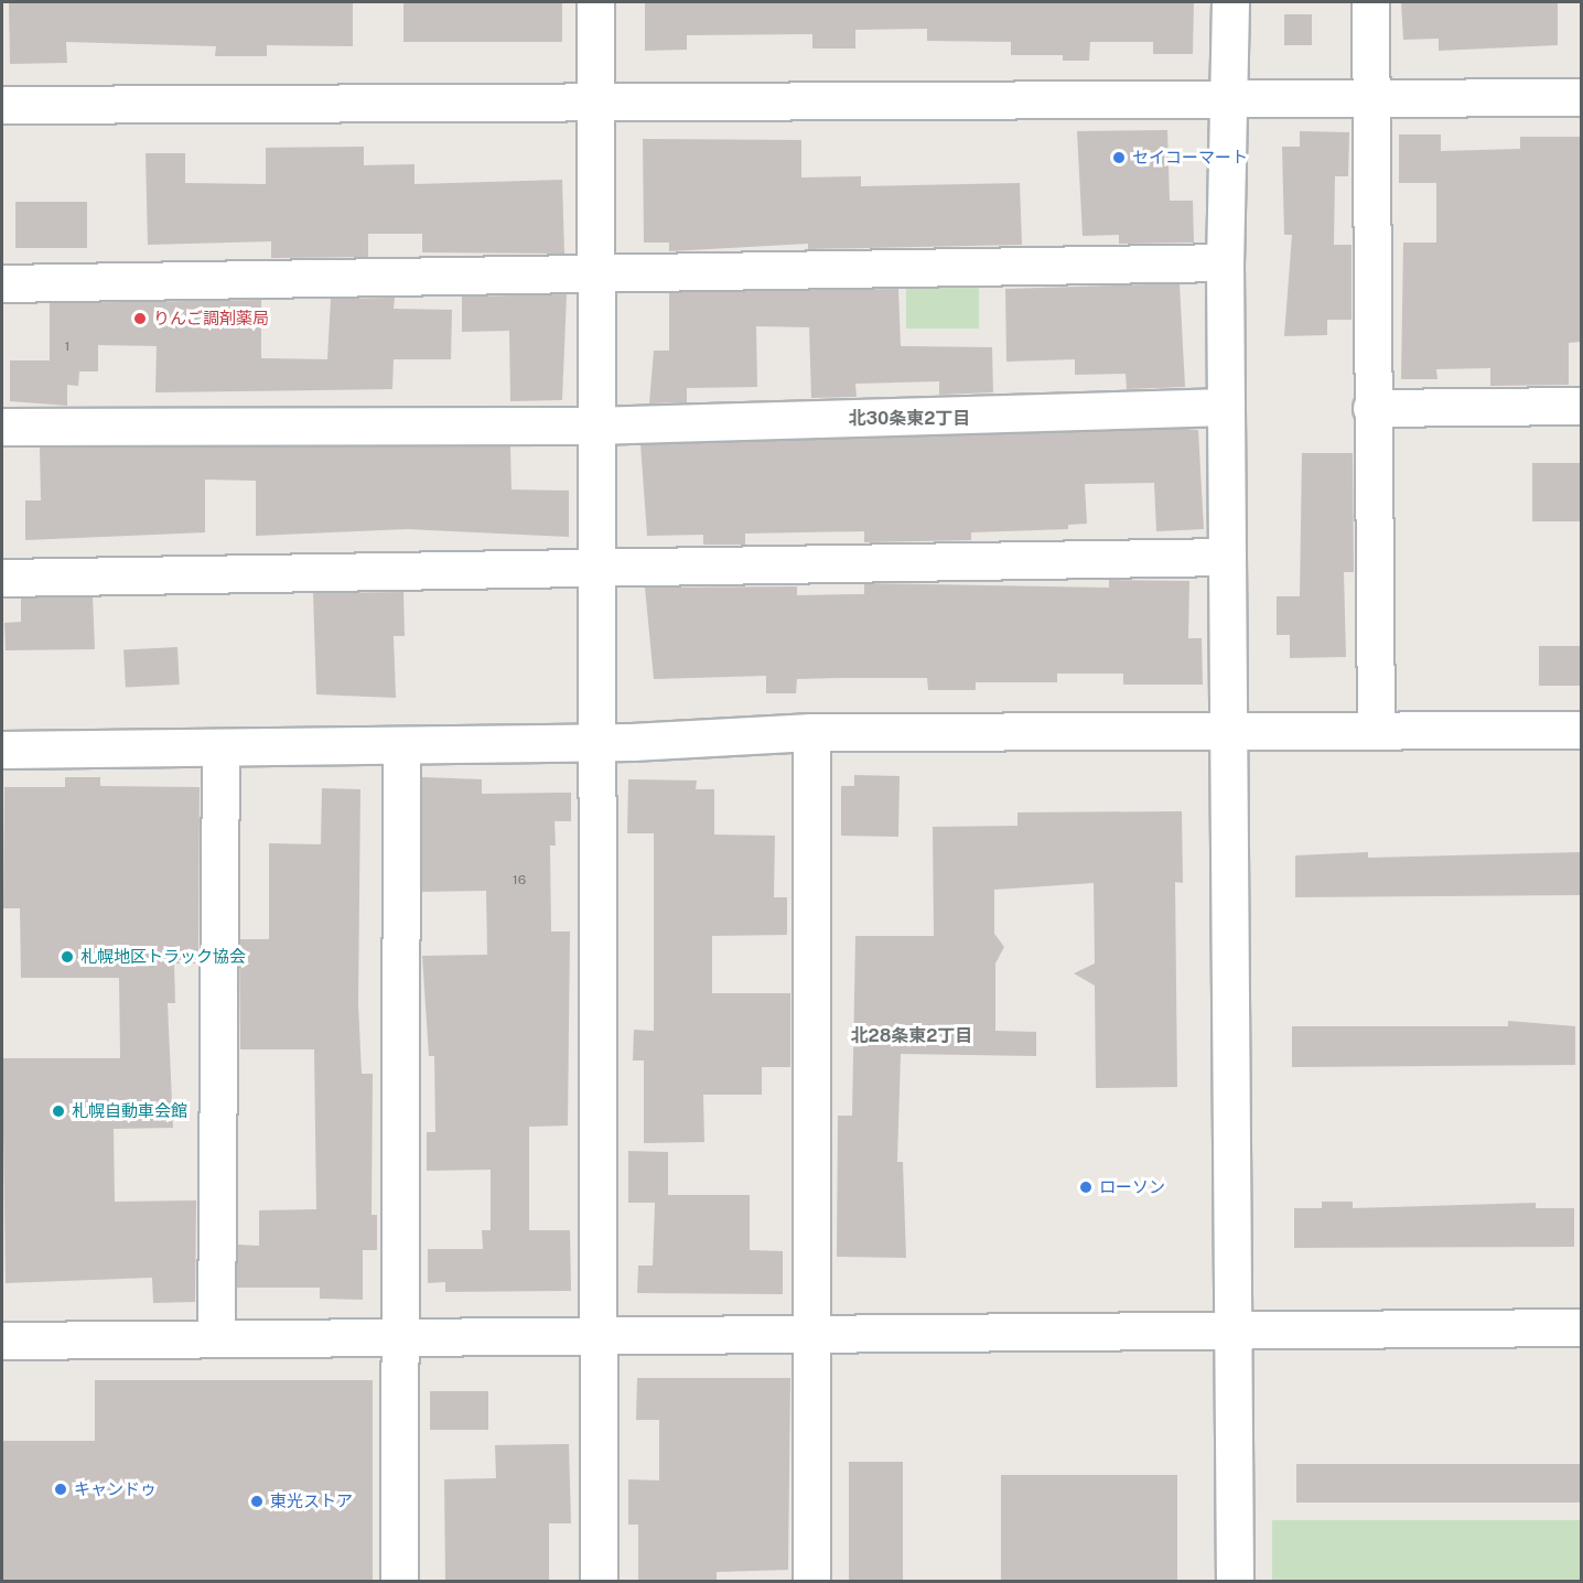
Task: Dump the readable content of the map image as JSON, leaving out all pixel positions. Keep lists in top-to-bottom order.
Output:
{
  "districts": ["北30条東2丁目", "北28条東2丁目"],
  "places": [
    "セイコーマート",
    "りんご調剤薬局",
    "札幌地区トラック協会",
    "札幌自動車会館",
    "ローソン",
    "キャンドゥ",
    "東光ストア"
  ],
  "house_numbers": ["1", "16"]
}
